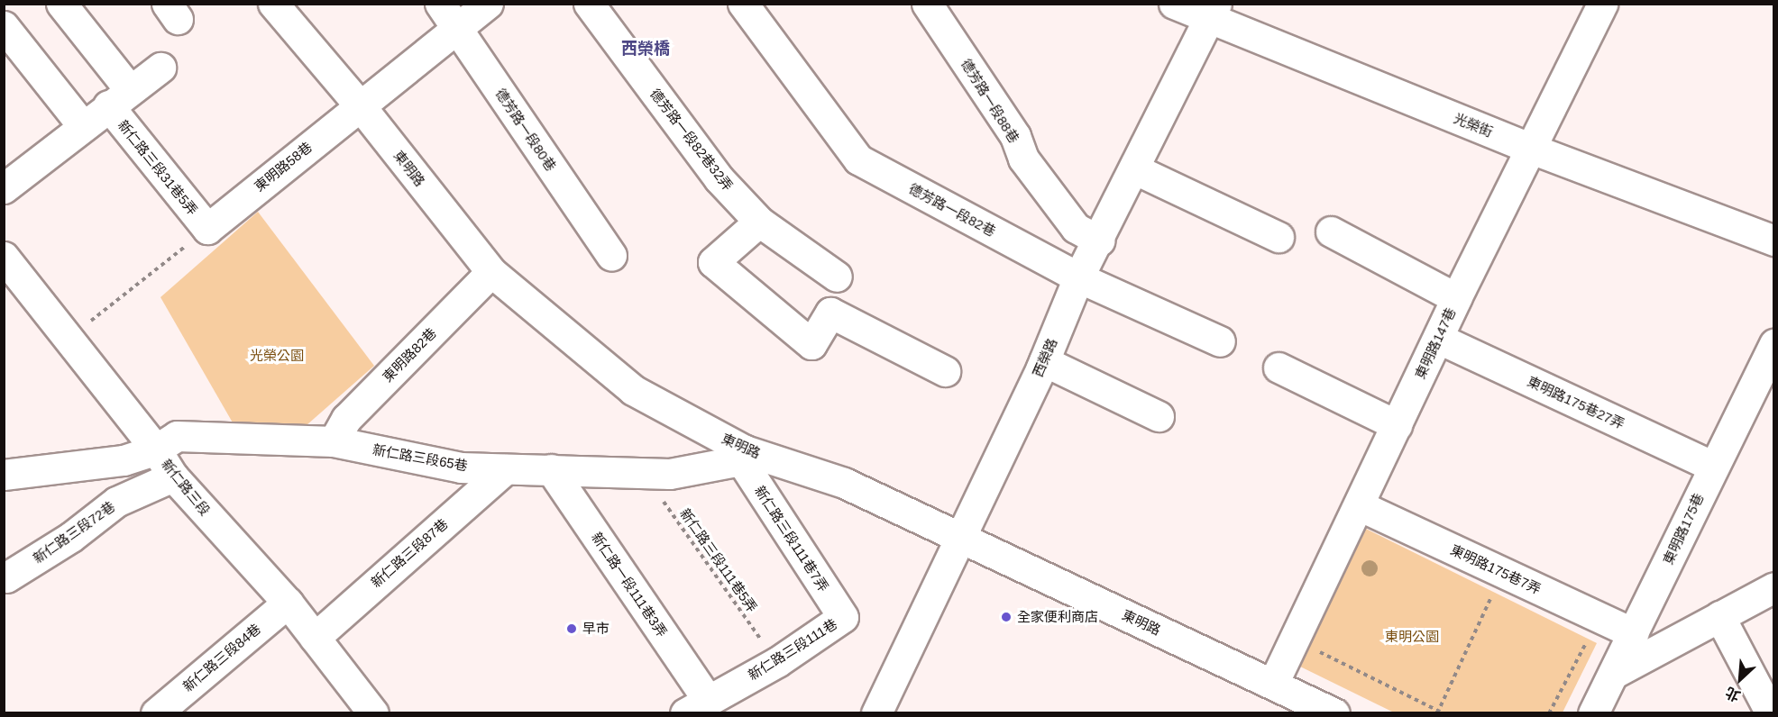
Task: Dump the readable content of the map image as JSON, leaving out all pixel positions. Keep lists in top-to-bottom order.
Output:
{
  "streets": {
    "street": [
      "德芳路一段88巷",
      "光榮街",
      "德芳路一段80巷",
      "德芳路一段82巷32弄",
      "東明路58巷",
      "新仁路三段31巷5弄",
      "東明路",
      "德芳路一段82巷",
      "東明路147巷",
      "東明路82巷",
      "西榮路",
      "東明路175巷27弄",
      "新仁路三段65巷",
      "新仁路三段",
      "東明路175巷",
      "新仁路三段72巷",
      "新仁路三段111巷7弄",
      "新仁路三段87巷",
      "東明路175巷7弄",
      "新仁路一段111巷3弄",
      "新仁路三段111巷",
      "新仁路三段84巷"
    ],
    "path": ["新仁路三段111巷5弄"]
  },
  "crossings": [
    ["德芳路一段88巷", "西榮路"],
    ["光榮街", "東明路147巷"],
    ["光榮街", "西榮路"],
    ["德芳路一段80巷", "東明路58巷"],
    ["東明路58巷", "新仁路三段31巷5弄"],
    ["東明路58巷", "東明路"],
    ["東明路", "東明路147巷"],
    ["東明路", "東明路82巷"],
    ["東明路", "西榮路"],
    ["東明路", "新仁路三段65巷"],
    ["東明路", "新仁路三段111巷7弄"],
    ["德芳路一段82巷", "西榮路"],
    ["東明路147巷", "東明路175巷27弄"],
    ["東明路147巷", "東明路175巷7弄"],
    ["東明路82巷", "新仁路三段65巷"],
    ["東明路175巷27弄", "東明路175巷"],
    ["新仁路三段65巷", "新仁路三段"],
    ["新仁路三段65巷", "新仁路三段111巷7弄"],
    ["新仁路三段65巷", "新仁路三段87巷"],
    ["新仁路三段65巷", "新仁路三段111巷5弄"],
    ["新仁路三段65巷", "新仁路一段111巷3弄"],
    ["新仁路三段", "新仁路三段72巷"],
    ["新仁路三段", "新仁路三段87巷"],
    ["新仁路三段", "新仁路三段84巷"],
    ["東明路175巷", "東明路175巷7弄"],
    ["新仁路三段111巷7弄", "新仁路三段111巷"],
    ["新仁路三段111巷5弄", "新仁路三段111巷"],
    ["新仁路一段111巷3弄", "新仁路三段111巷"]
  ],
  "districts": ["西榮橋"],
  "parks": ["光榮公園", "東明公園"],
  "places": ["全家便利商店", "早市"],
  "north": "bottom left"
}
